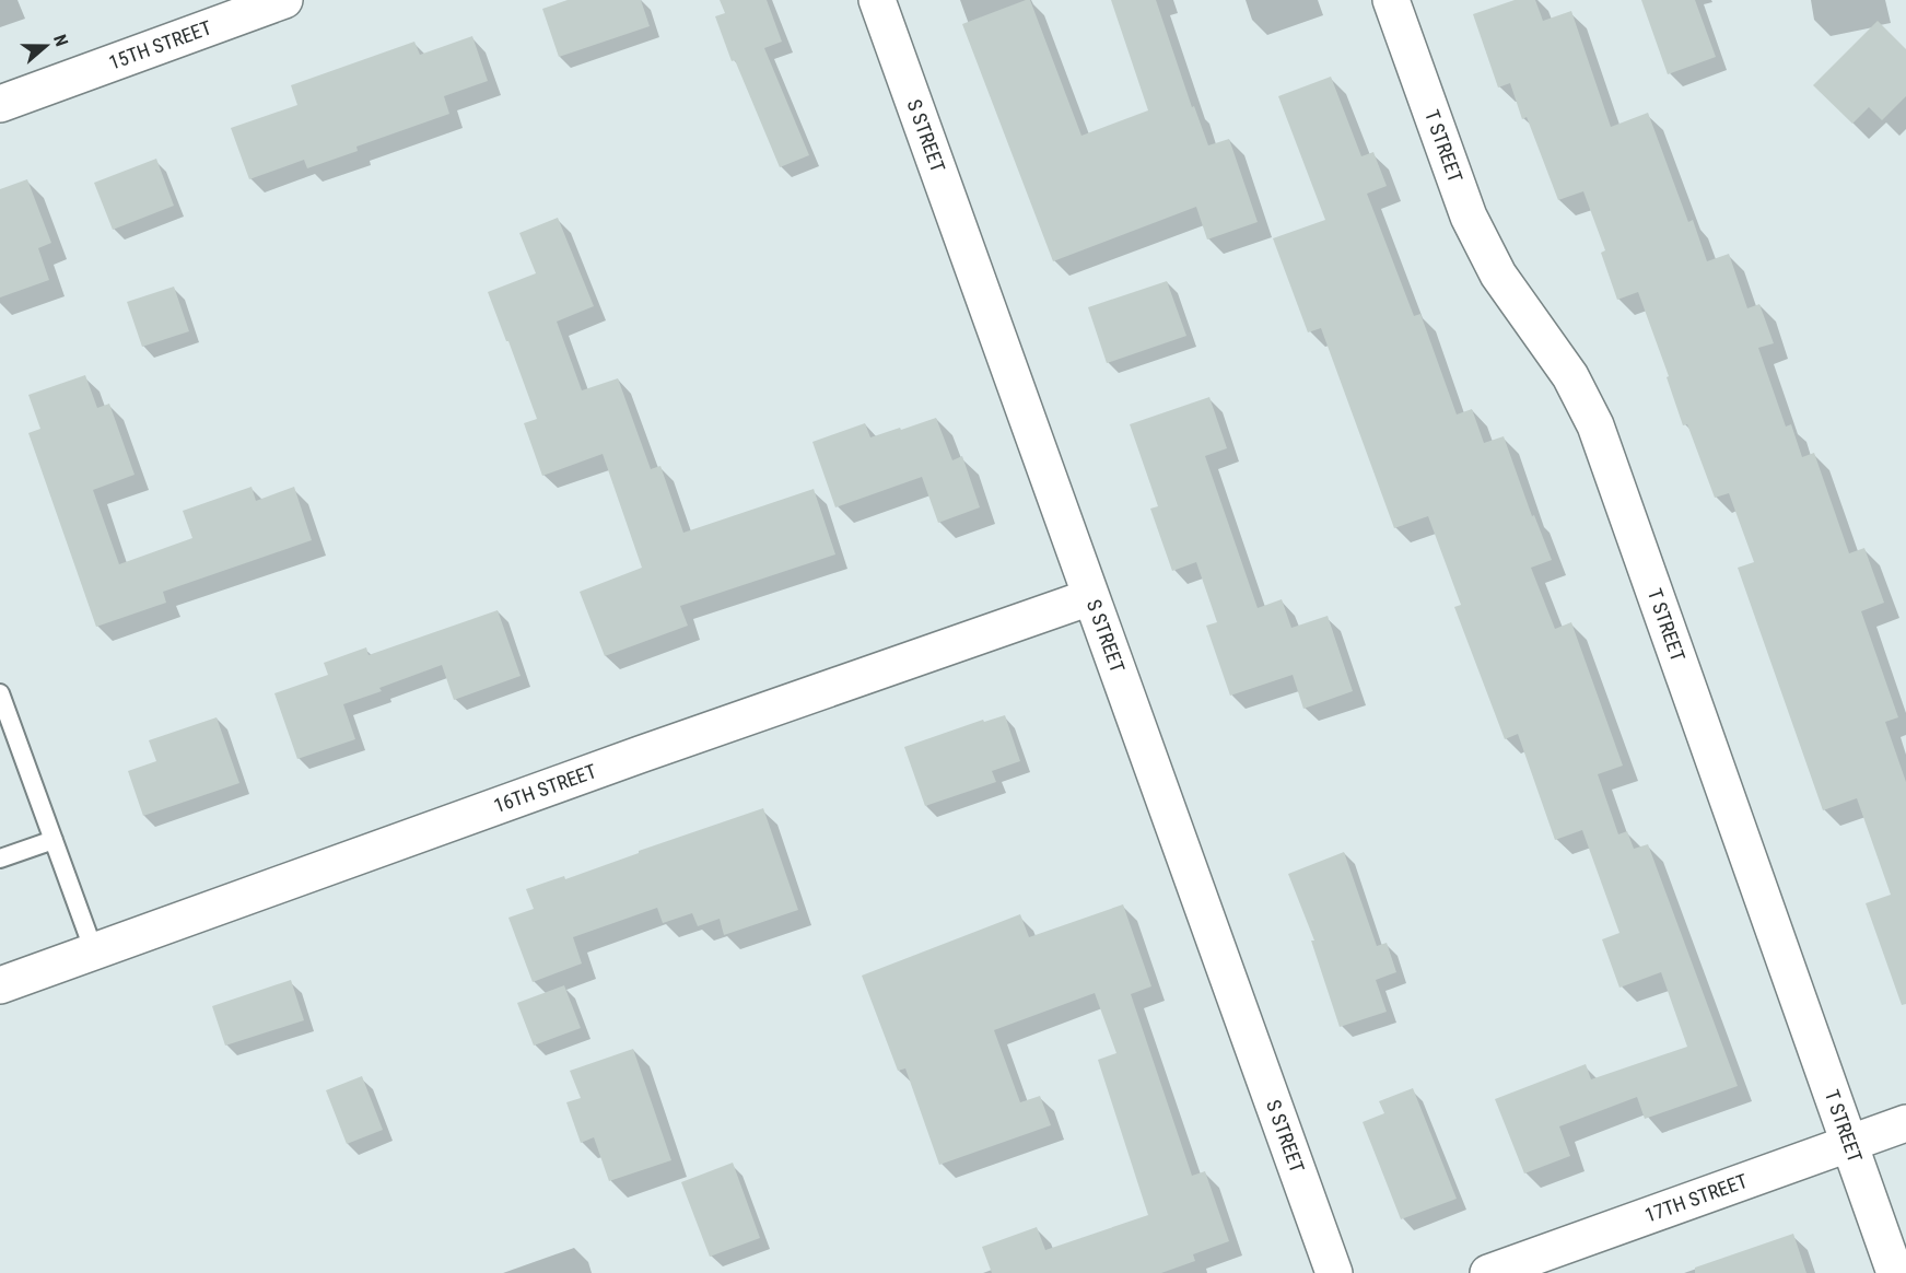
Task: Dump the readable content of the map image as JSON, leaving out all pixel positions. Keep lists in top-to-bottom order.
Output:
{
  "streets": {
    "street": [
      "15TH STREET",
      "S STREET",
      "T STREET",
      "16TH STREET",
      "17TH STREET"
    ]
  },
  "crossings": [
    ["S STREET", "16TH STREET"],
    ["T STREET", "17TH STREET"]
  ],
  "north": "right"
}
